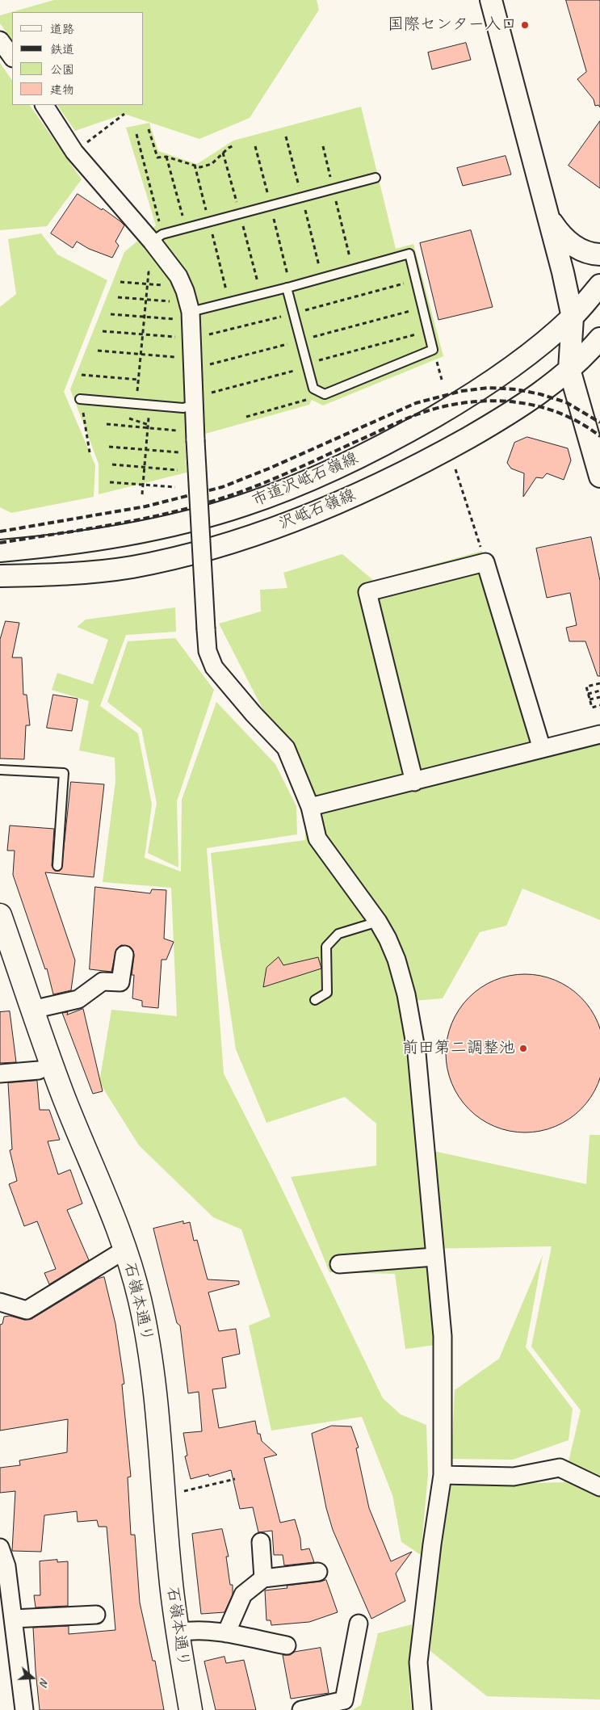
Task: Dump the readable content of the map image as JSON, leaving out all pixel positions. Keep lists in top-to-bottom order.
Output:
{
  "streets": {
    "main road": ["石嶺本通り"],
    "street": ["市道沢岻石嶺線", "沢岻石嶺線"]
  },
  "places": ["国際センター入口", "前田第二調整池"],
  "legend": [
    "道路",
    "鉄道",
    "公園",
    "建物"
  ],
  "north": "right"
}
